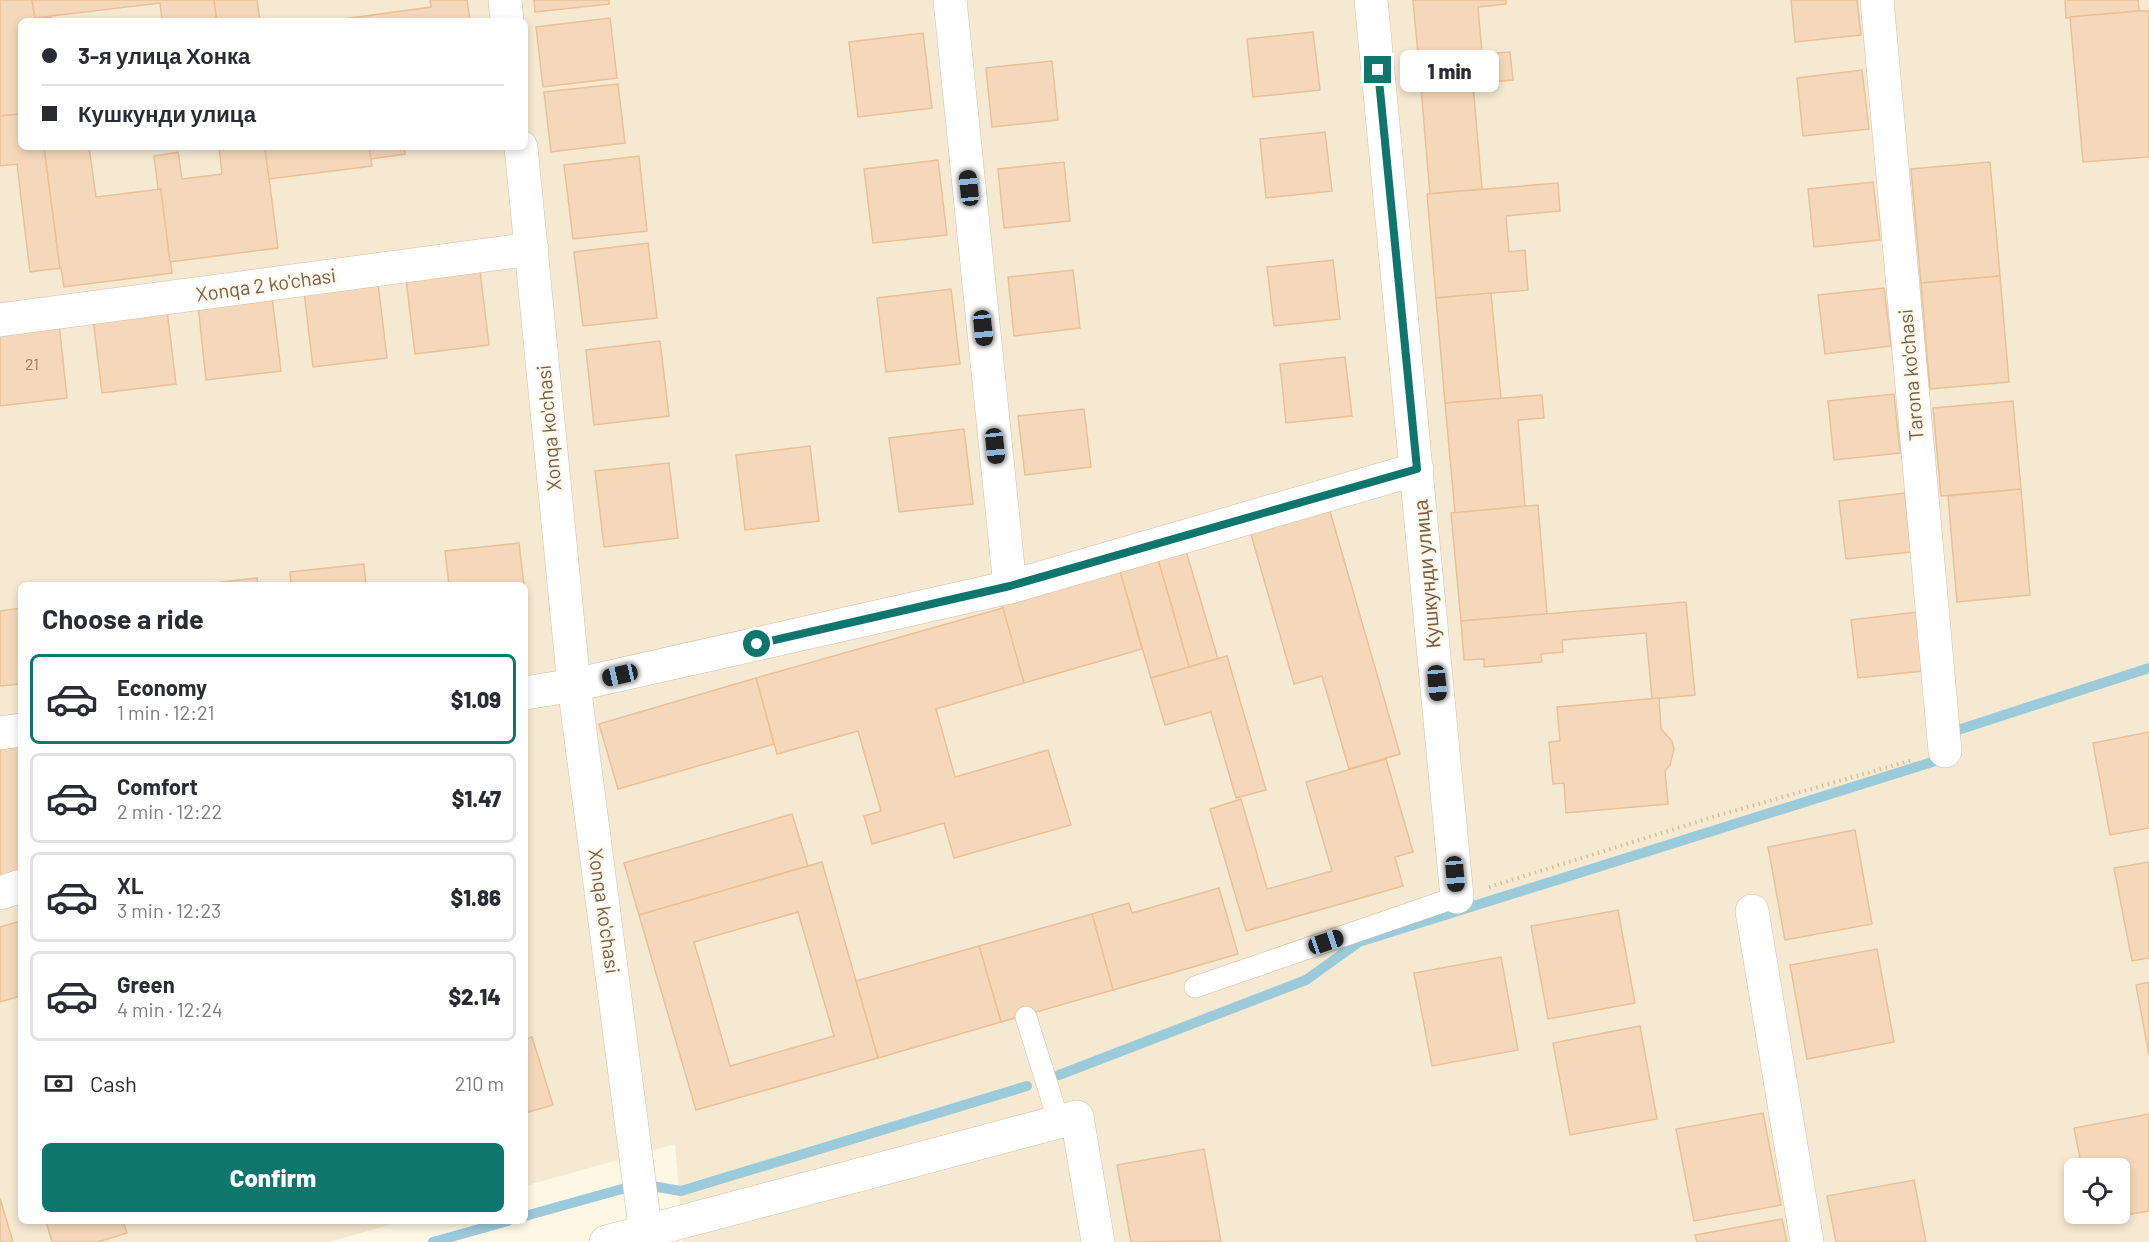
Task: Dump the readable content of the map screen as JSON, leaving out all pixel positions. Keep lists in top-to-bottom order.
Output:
{
  "streets": {
    "street": [
      "Xonqa 2 ko'chasi",
      "Tarona ko'chasi",
      "Xonqa ko'chasi",
      "Кушкунди улица"
    ]
  },
  "crossings": [
    ["Xonqa 2 ko'chasi", "Xonqa ko'chasi"]
  ],
  "house_numbers": ["21"],
  "page": {
    "banner": ["3-я улица Хонка", "Кушкунди улица"],
    "bubble": "1 min",
    "heading": "Choose a ride",
    "list": [
      {
        "name": "Economy",
        "note": "1 min · 12:21",
        "value": "$1.09"
      },
      {
        "name": "Comfort",
        "note": "2 min · 12:22",
        "value": "$1.47"
      },
      {
        "name": "XL",
        "note": "3 min · 12:23",
        "value": "$1.86"
      },
      {
        "name": "Green",
        "note": "4 min · 12:24",
        "value": "$2.14"
      }
    ],
    "pay": ["Cash", "210 m"],
    "buttons": "Confirm"
  }
}
